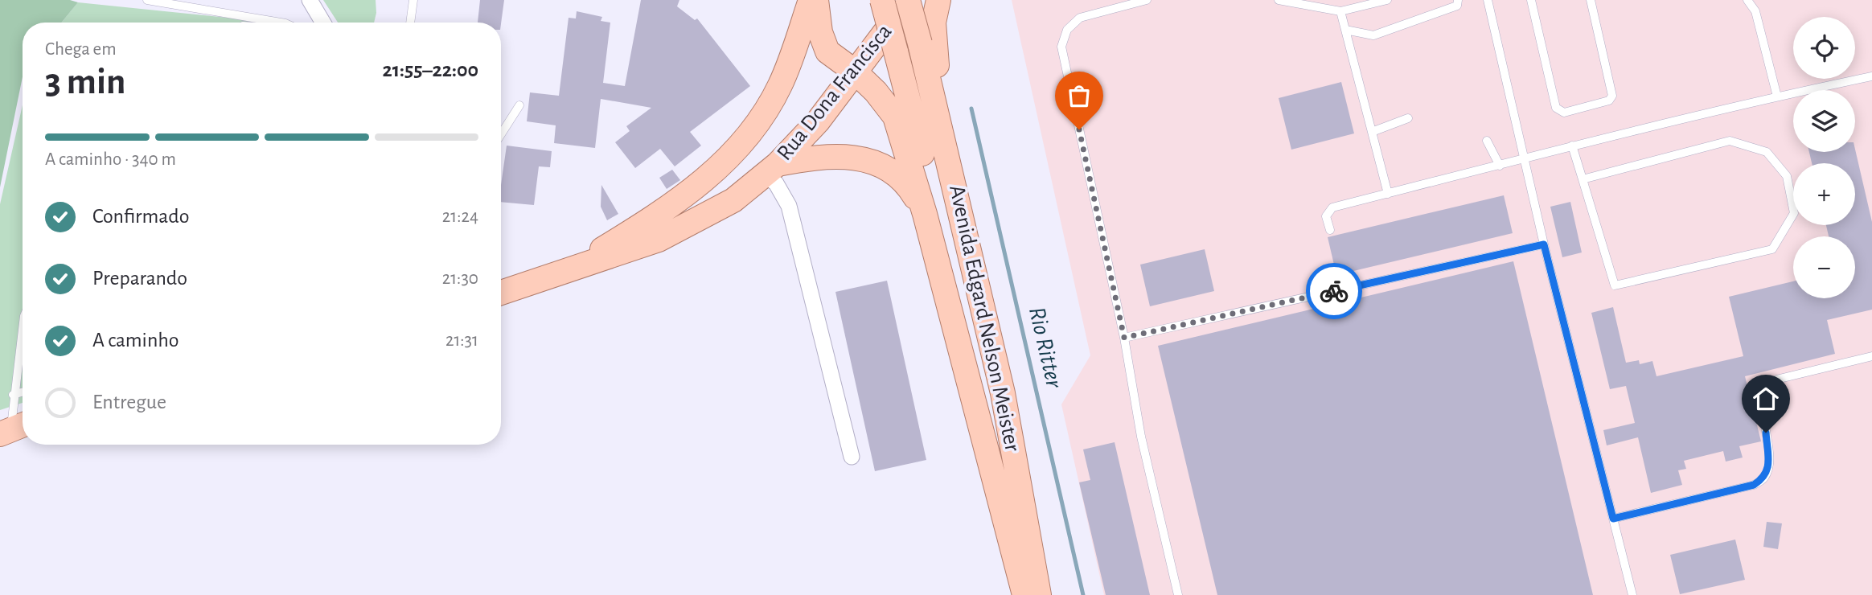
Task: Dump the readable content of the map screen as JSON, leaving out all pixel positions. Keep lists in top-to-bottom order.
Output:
{
  "streets": {
    "main road": ["Rua Dona Francisca", "Avenida Edgard Nelson Meister"]
  },
  "crossings": [
    ["Rua Dona Francisca", "Avenida Edgard Nelson Meister"]
  ],
  "water": ["Rio Ritter"],
  "page": {
    "map_buttons": ["+", "−"],
    "heading": ["3 min", "Chega em", "21:55–22:00"],
    "bar": "A caminho · 340 m",
    "list": [
      ["Confirmado", "21:24"],
      ["Preparando", "21:30"],
      ["A caminho", "21:31"],
      "Entregue"
    ]
  }
}
